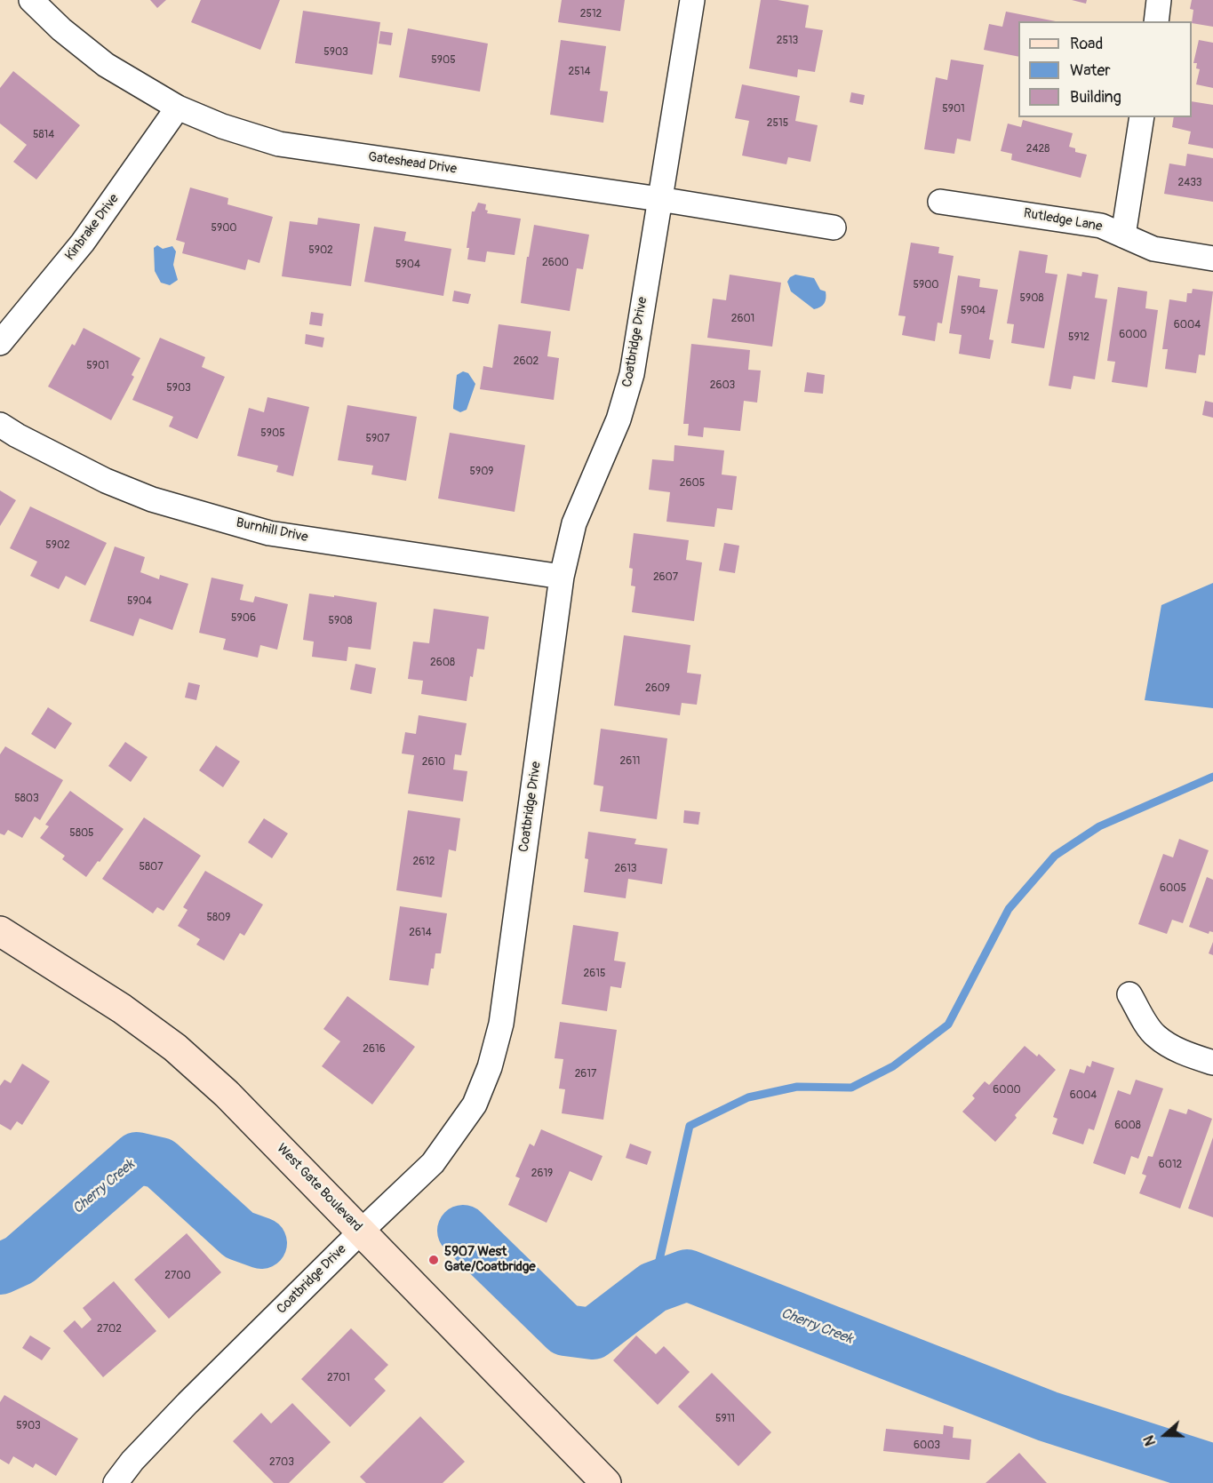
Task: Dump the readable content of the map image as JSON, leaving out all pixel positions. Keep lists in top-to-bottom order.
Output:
{
  "streets": {
    "main road": ["West Gate Boulevard"],
    "street": [
      "Gateshead Drive",
      "Rutledge Lane",
      "Kinbrake Drive",
      "Coatbridge Drive",
      "Burnhill Drive"
    ]
  },
  "crossings": [
    ["Gateshead Drive", "Kinbrake Drive"],
    ["Gateshead Drive", "Coatbridge Drive"],
    ["Coatbridge Drive", "Burnhill Drive"],
    ["Coatbridge Drive", "West Gate Boulevard"]
  ],
  "water": ["Cherry Creek"],
  "places": ["5907 West Gate/Coatbridge"],
  "house_numbers": [
    "2512",
    "2513",
    "5903",
    "5905",
    "2514",
    "5901",
    "2515",
    "5814",
    "2428",
    "2433",
    "5900",
    "5902",
    "2600",
    "5904",
    "5900",
    "5908",
    "5904",
    "2601",
    "6004",
    "6000",
    "5912",
    "2602",
    "5901",
    "2603",
    "5903",
    "5905",
    "5907",
    "5909",
    "2605",
    "5902",
    "2607",
    "5904",
    "5906",
    "5908",
    "2608",
    "2609",
    "2611",
    "2610",
    "5803",
    "5805",
    "2612",
    "5807",
    "2613",
    "6005",
    "5809",
    "2614",
    "2615",
    "2616",
    "2617",
    "6000",
    "6004",
    "6008",
    "6012",
    "2619",
    "2700",
    "2702",
    "2701",
    "5911",
    "5903",
    "6003",
    "2703"
  ],
  "legend": ["Road", "Water", "Building"],
  "north": "left"
}
